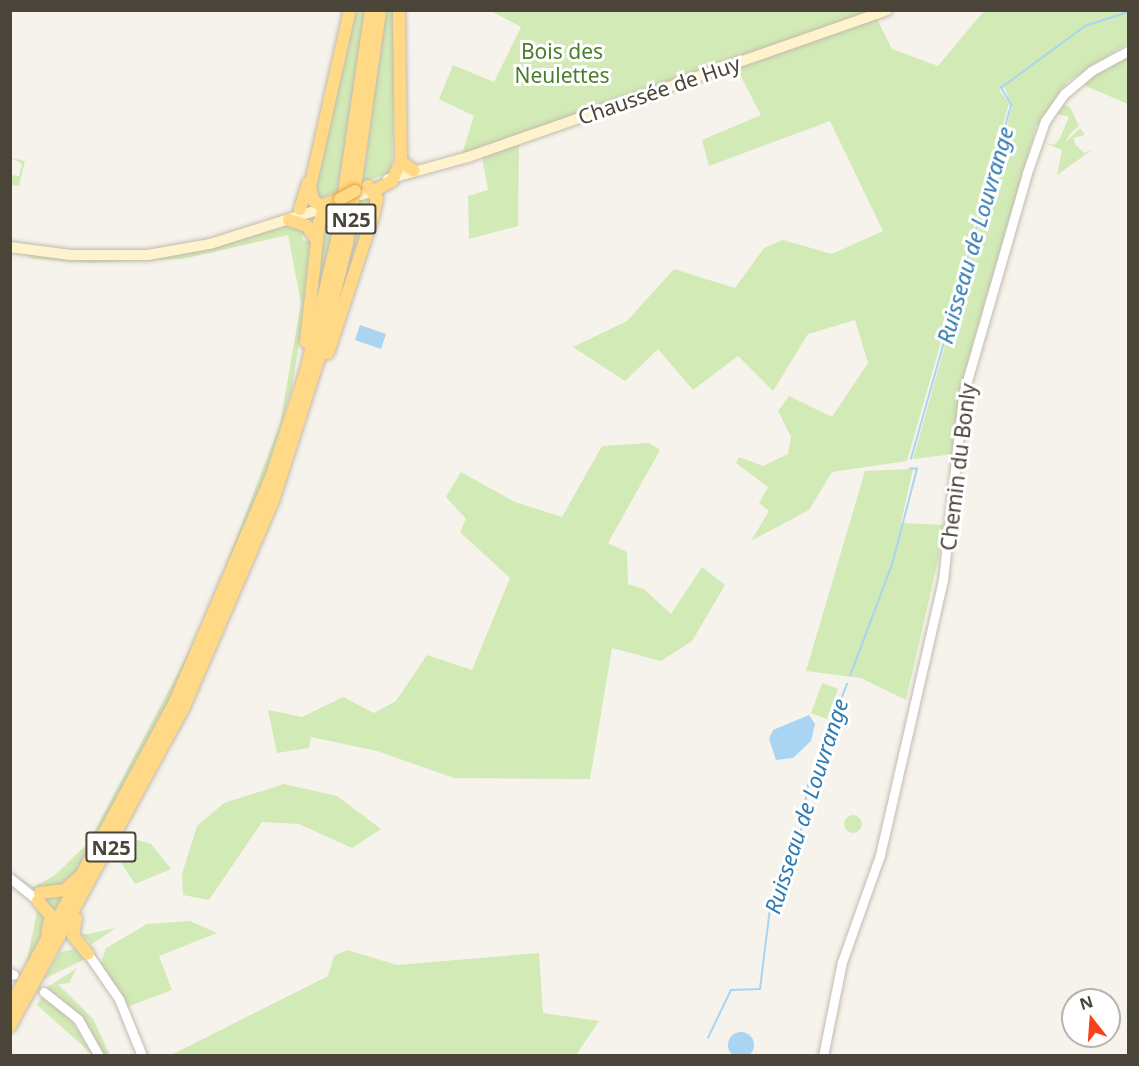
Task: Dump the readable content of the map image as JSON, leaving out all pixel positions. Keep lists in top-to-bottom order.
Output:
{
  "streets": {
    "highway": ["N25"],
    "main road": ["Chaussée de Huy"],
    "street": ["Chemin du Bonly"]
  },
  "water": ["Ruisseau de Louvrange"],
  "parks": ["Bois des Neulettes"],
  "north": "top"
}
